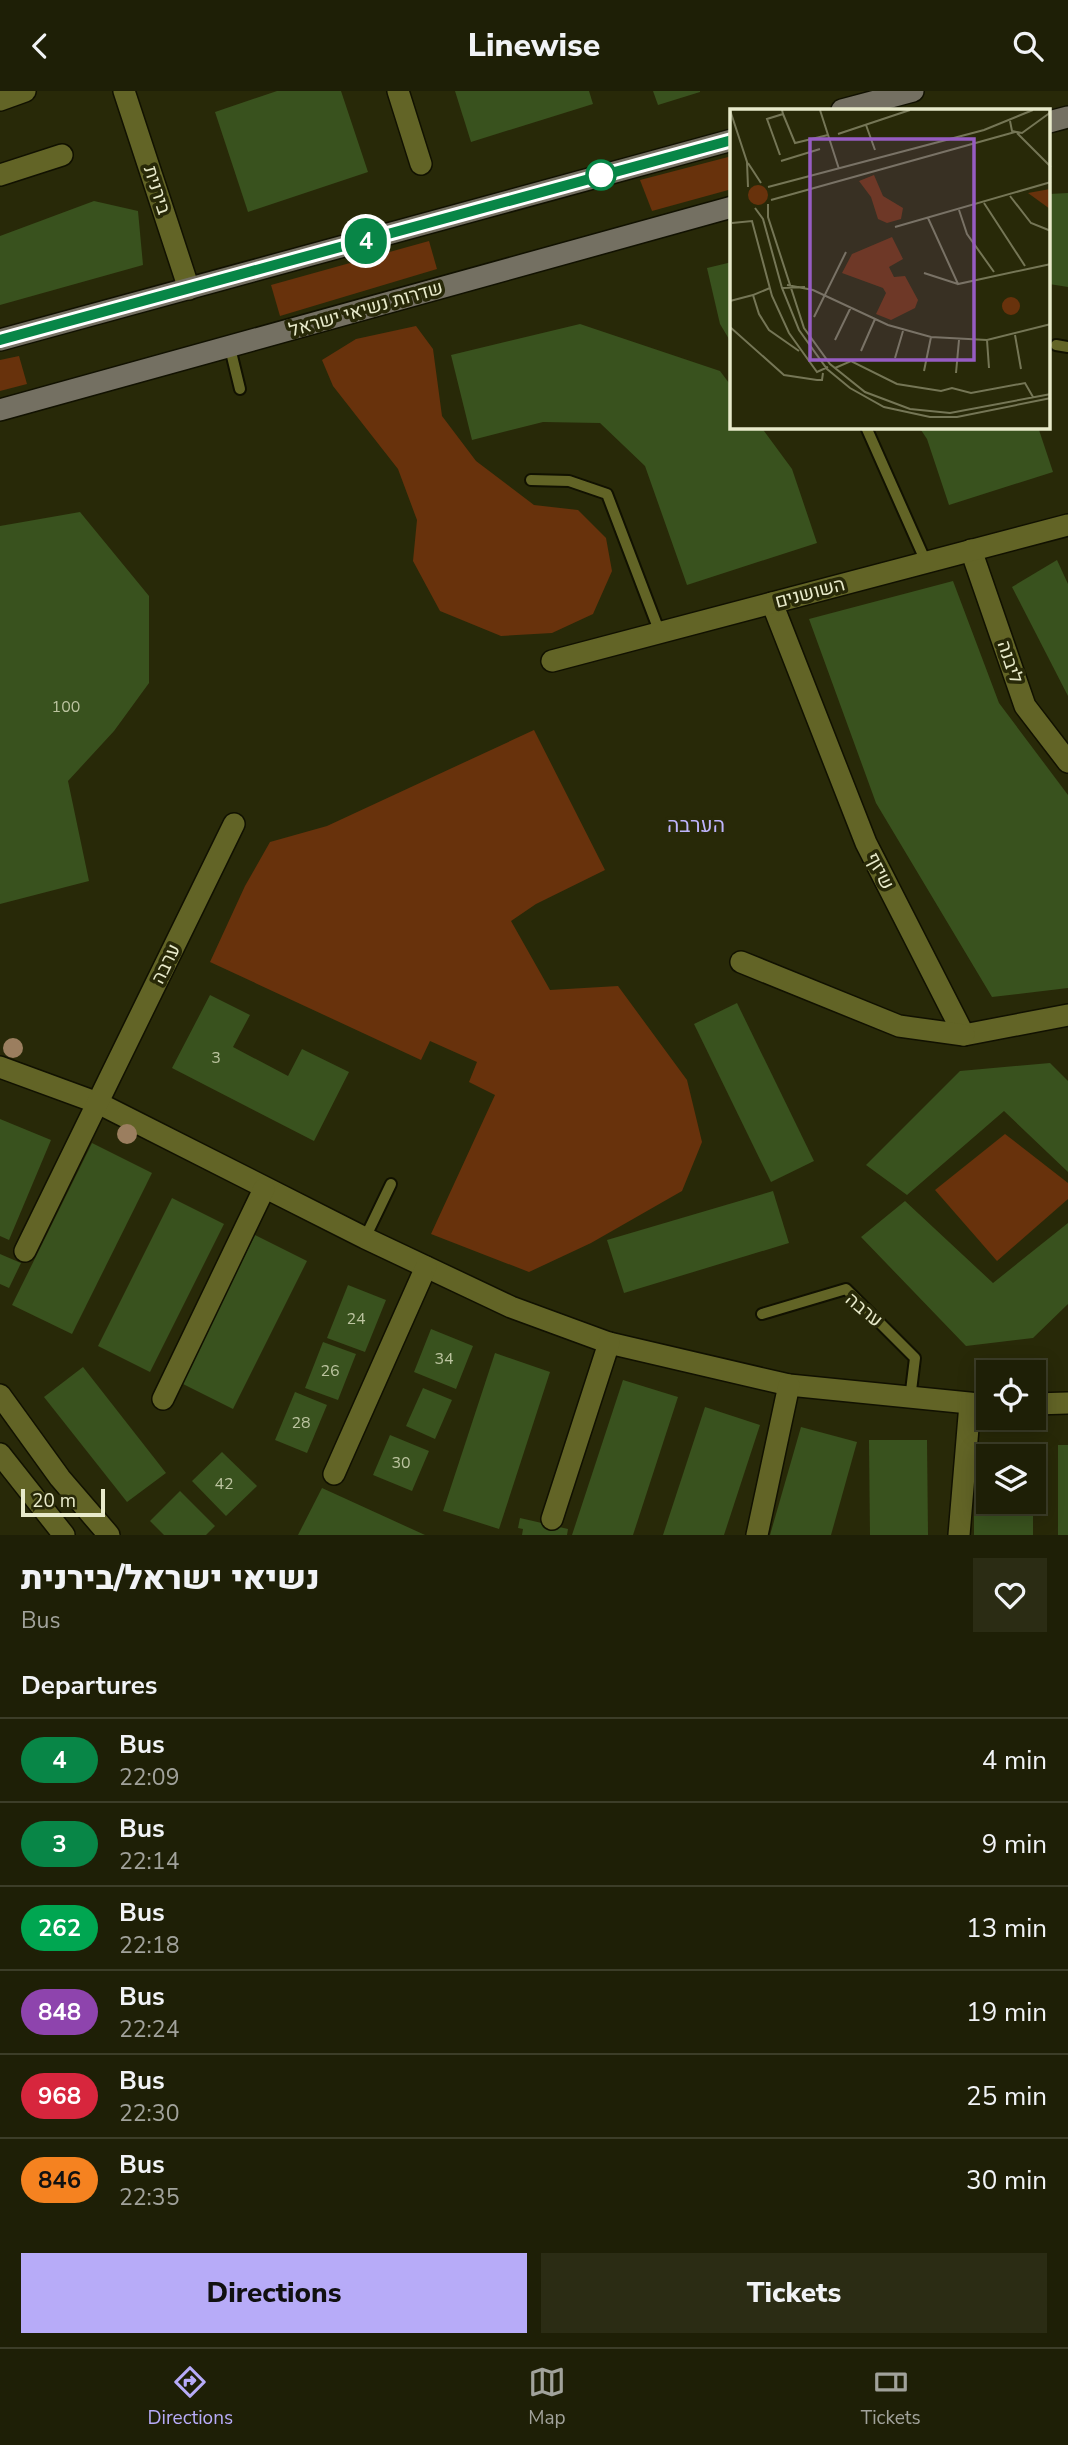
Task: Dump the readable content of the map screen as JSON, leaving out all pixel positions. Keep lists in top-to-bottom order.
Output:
{
  "streets": {
    "main road": ["שדרות נשיאי ישראל"],
    "street": [
      "בירנית",
      "השושנים",
      "ליבנה",
      "שיזף",
      "ערבה"
    ]
  },
  "crossings": [
    ["השושנים", "ליבנה"],
    ["השושנים", "שיזף"]
  ],
  "districts": ["הערבה"],
  "lines": ["bus line 4"],
  "house_numbers": [
    "100",
    "3",
    "24",
    "34",
    "26",
    "28",
    "30",
    "42"
  ],
  "scale_bar": "20 m",
  "page": {
    "header": "Linewise",
    "on_map": "4",
    "scale": "20 m",
    "heading": [
      ["נשיאי ישראל/בירנית", "Bus"],
      "Departures"
    ],
    "list": [
      {
        "mark": "4",
        "name": "Bus",
        "note": "22:09",
        "value": "4 min"
      },
      {
        "mark": "3",
        "name": "Bus",
        "note": "22:14",
        "value": "9 min"
      },
      {
        "mark": "262",
        "name": "Bus",
        "note": "22:18",
        "value": "13 min"
      },
      {
        "mark": "848",
        "name": "Bus",
        "note": "22:24",
        "value": "19 min"
      },
      {
        "mark": "968",
        "name": "Bus",
        "note": "22:30",
        "value": "25 min"
      },
      {
        "mark": "846",
        "name": "Bus",
        "note": "22:35",
        "value": "30 min"
      }
    ],
    "buttons": ["Directions", "Tickets"],
    "tabs": ["Directions", "Map", "Tickets"]
  }
}
